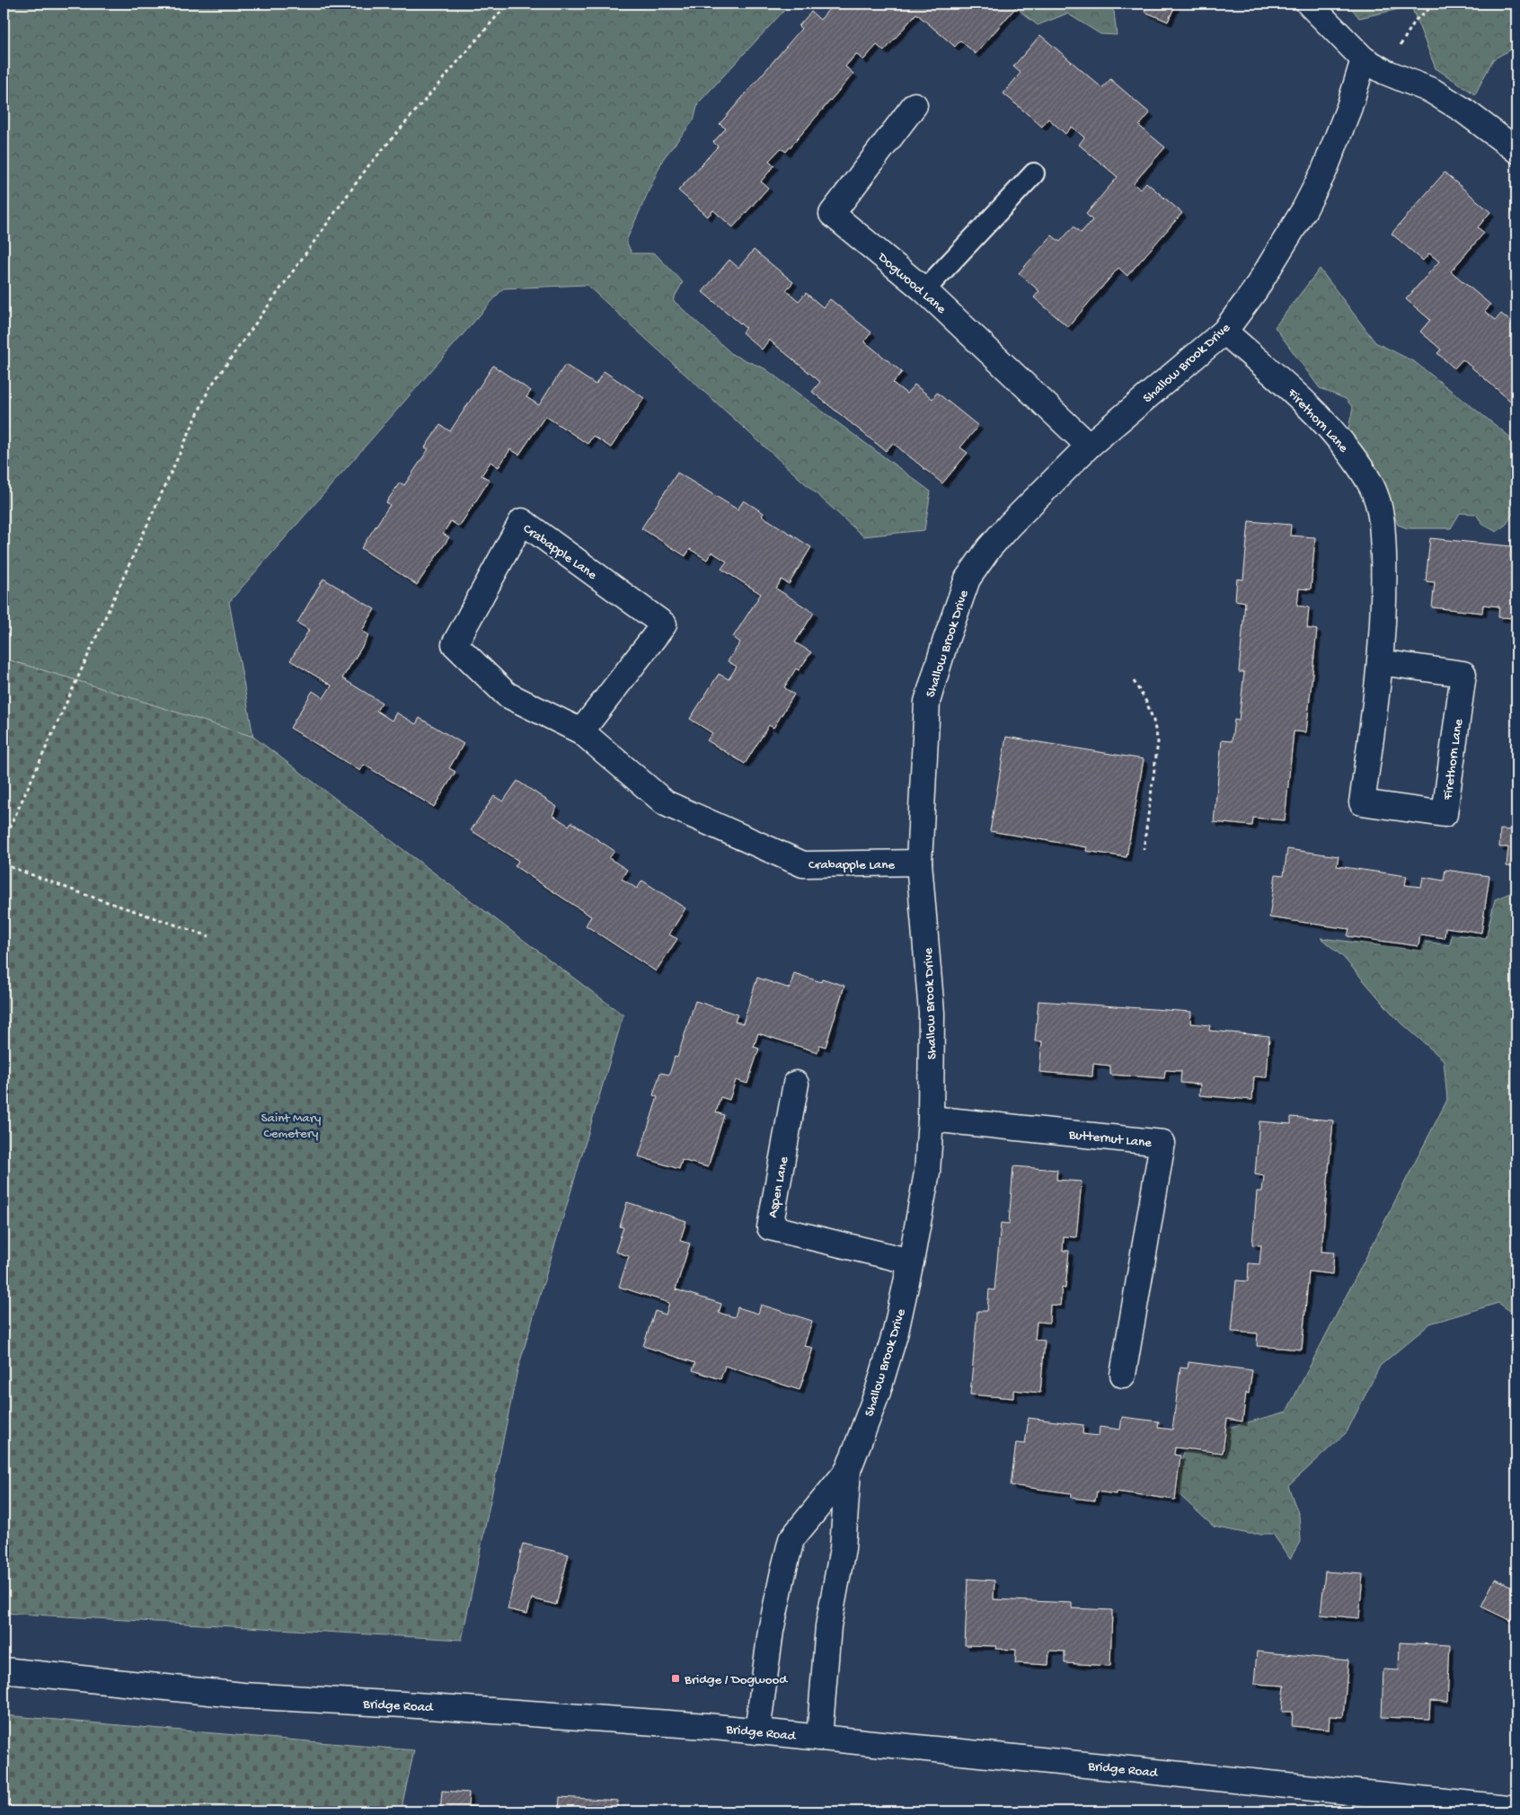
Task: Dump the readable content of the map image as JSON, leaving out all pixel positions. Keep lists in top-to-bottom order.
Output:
{
  "streets": {
    "street": [
      "Dogwood Lane",
      "Shallow Brook Drive",
      "Firethorn Lane",
      "Crabapple Lane",
      "Butternut Lane",
      "Aspen Lane",
      "Bridge Road"
    ]
  },
  "crossings": [
    ["Dogwood Lane", "Shallow Brook Drive"],
    ["Shallow Brook Drive", "Firethorn Lane"],
    ["Shallow Brook Drive", "Crabapple Lane"],
    ["Shallow Brook Drive", "Butternut Lane"],
    ["Shallow Brook Drive", "Aspen Lane"],
    ["Shallow Brook Drive", "Bridge Road"]
  ],
  "parks": ["Saint Mary Cemetery"],
  "places": {
    "transit": ["Bridge / Dogwood"]
  }
}
